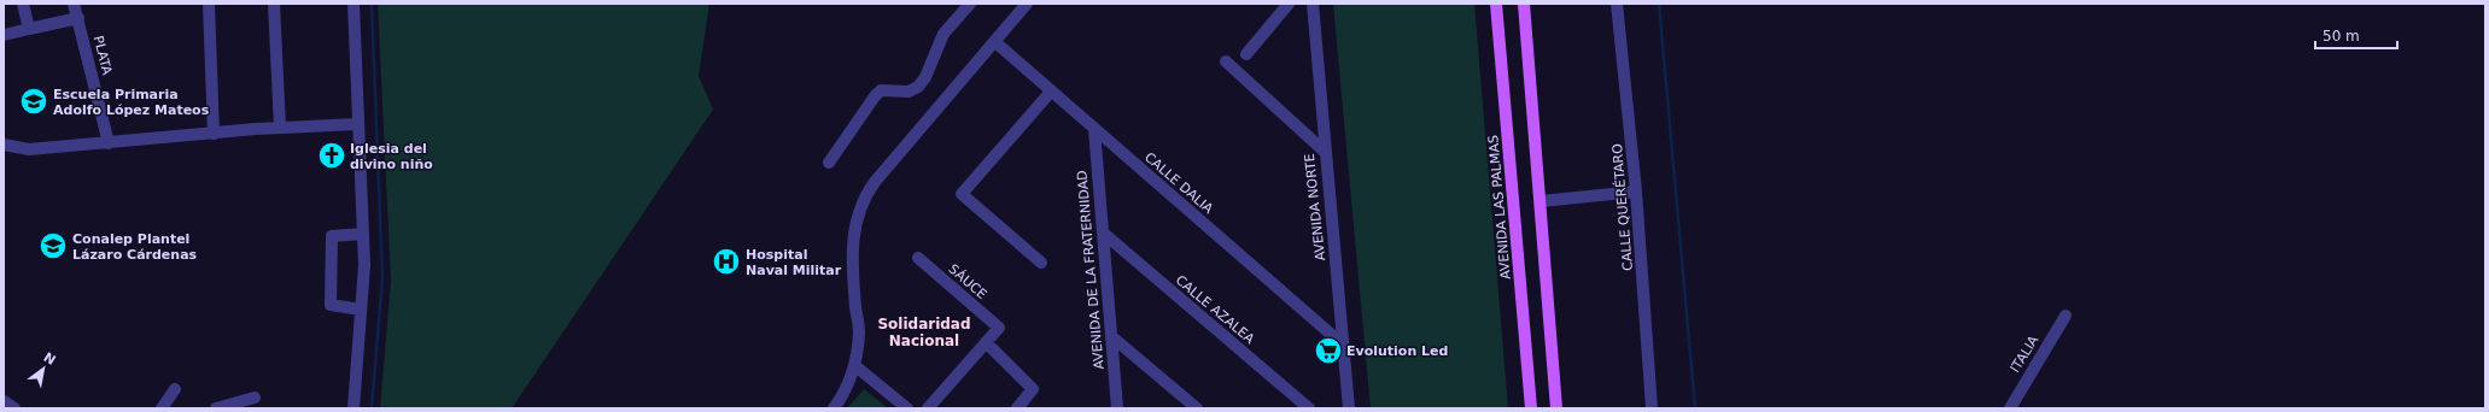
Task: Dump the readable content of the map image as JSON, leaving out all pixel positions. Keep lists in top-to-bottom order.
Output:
{
  "streets": {
    "main road": ["AVENIDA LAS PALMAS"],
    "street": [
      "PLATA",
      "CALLE DALIA",
      "AVENIDA NORTE",
      "CALLE QUERÉTARO",
      "AVENIDA DE LA FRATERNIDAD",
      "SÁUCE",
      "CALLE AZALEA",
      "ITALIA"
    ]
  },
  "crossings": [
    ["CALLE DALIA", "AVENIDA NORTE"],
    ["CALLE DALIA", "AVENIDA DE LA FRATERNIDAD"],
    ["AVENIDA DE LA FRATERNIDAD", "CALLE AZALEA"]
  ],
  "districts": ["Solidaridad Nacional"],
  "places": {
    "school or university": ["Escuela Primaria Adolfo López Mateos", "Conalep Plantel Lázaro Cárdenas"],
    "church": ["Iglesia del divino niño"],
    "hospital": ["Hospital Naval Militar"],
    "supermarket": ["Evolution Led"]
  },
  "scale_bar": "50 m",
  "north": "top right"
}
